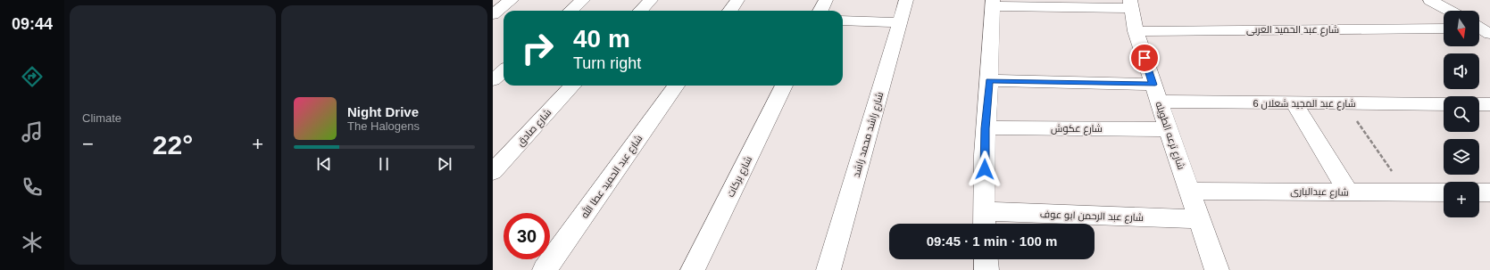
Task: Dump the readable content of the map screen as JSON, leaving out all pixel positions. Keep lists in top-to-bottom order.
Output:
{
  "streets": {
    "street": [
      "شارع عبد الحميد العربى",
      "شارع عبد المجيد شعلان 6",
      "شارع صادق",
      "شارع عكوش",
      "شارع راشد محمد راشد",
      "شارع ترعه الطويله",
      "شارع عبد الحميد عطا الله",
      "شارع بركات",
      "شارع عبدالبارى",
      "شارع عبد الرحمن ابو عوف"
    ]
  },
  "crossings": [
    ["شارع عبد الحميد العربى", "شارع ترعه الطويله"],
    ["شارع عبد المجيد شعلان 6", "شارع ترعه الطويله"],
    ["شارع عكوش", "شارع ترعه الطويله"],
    ["شارع ترعه الطويله", "شارع عبدالبارى"],
    ["شارع ترعه الطويله", "شارع عبد الرحمن ابو عوف"]
  ],
  "north": "bottom",
  "page": {
    "tabs": "09:44",
    "tile": "Climate",
    "map_buttons": "+",
    "turn": ["40 m", "Turn right"],
    "song": ["Night Drive", "The Halogens"],
    "heat": ["−", "22°", "+"],
    "limit": "30",
    "trip": "09:45 · 1 min · 100 m"
  }
}
